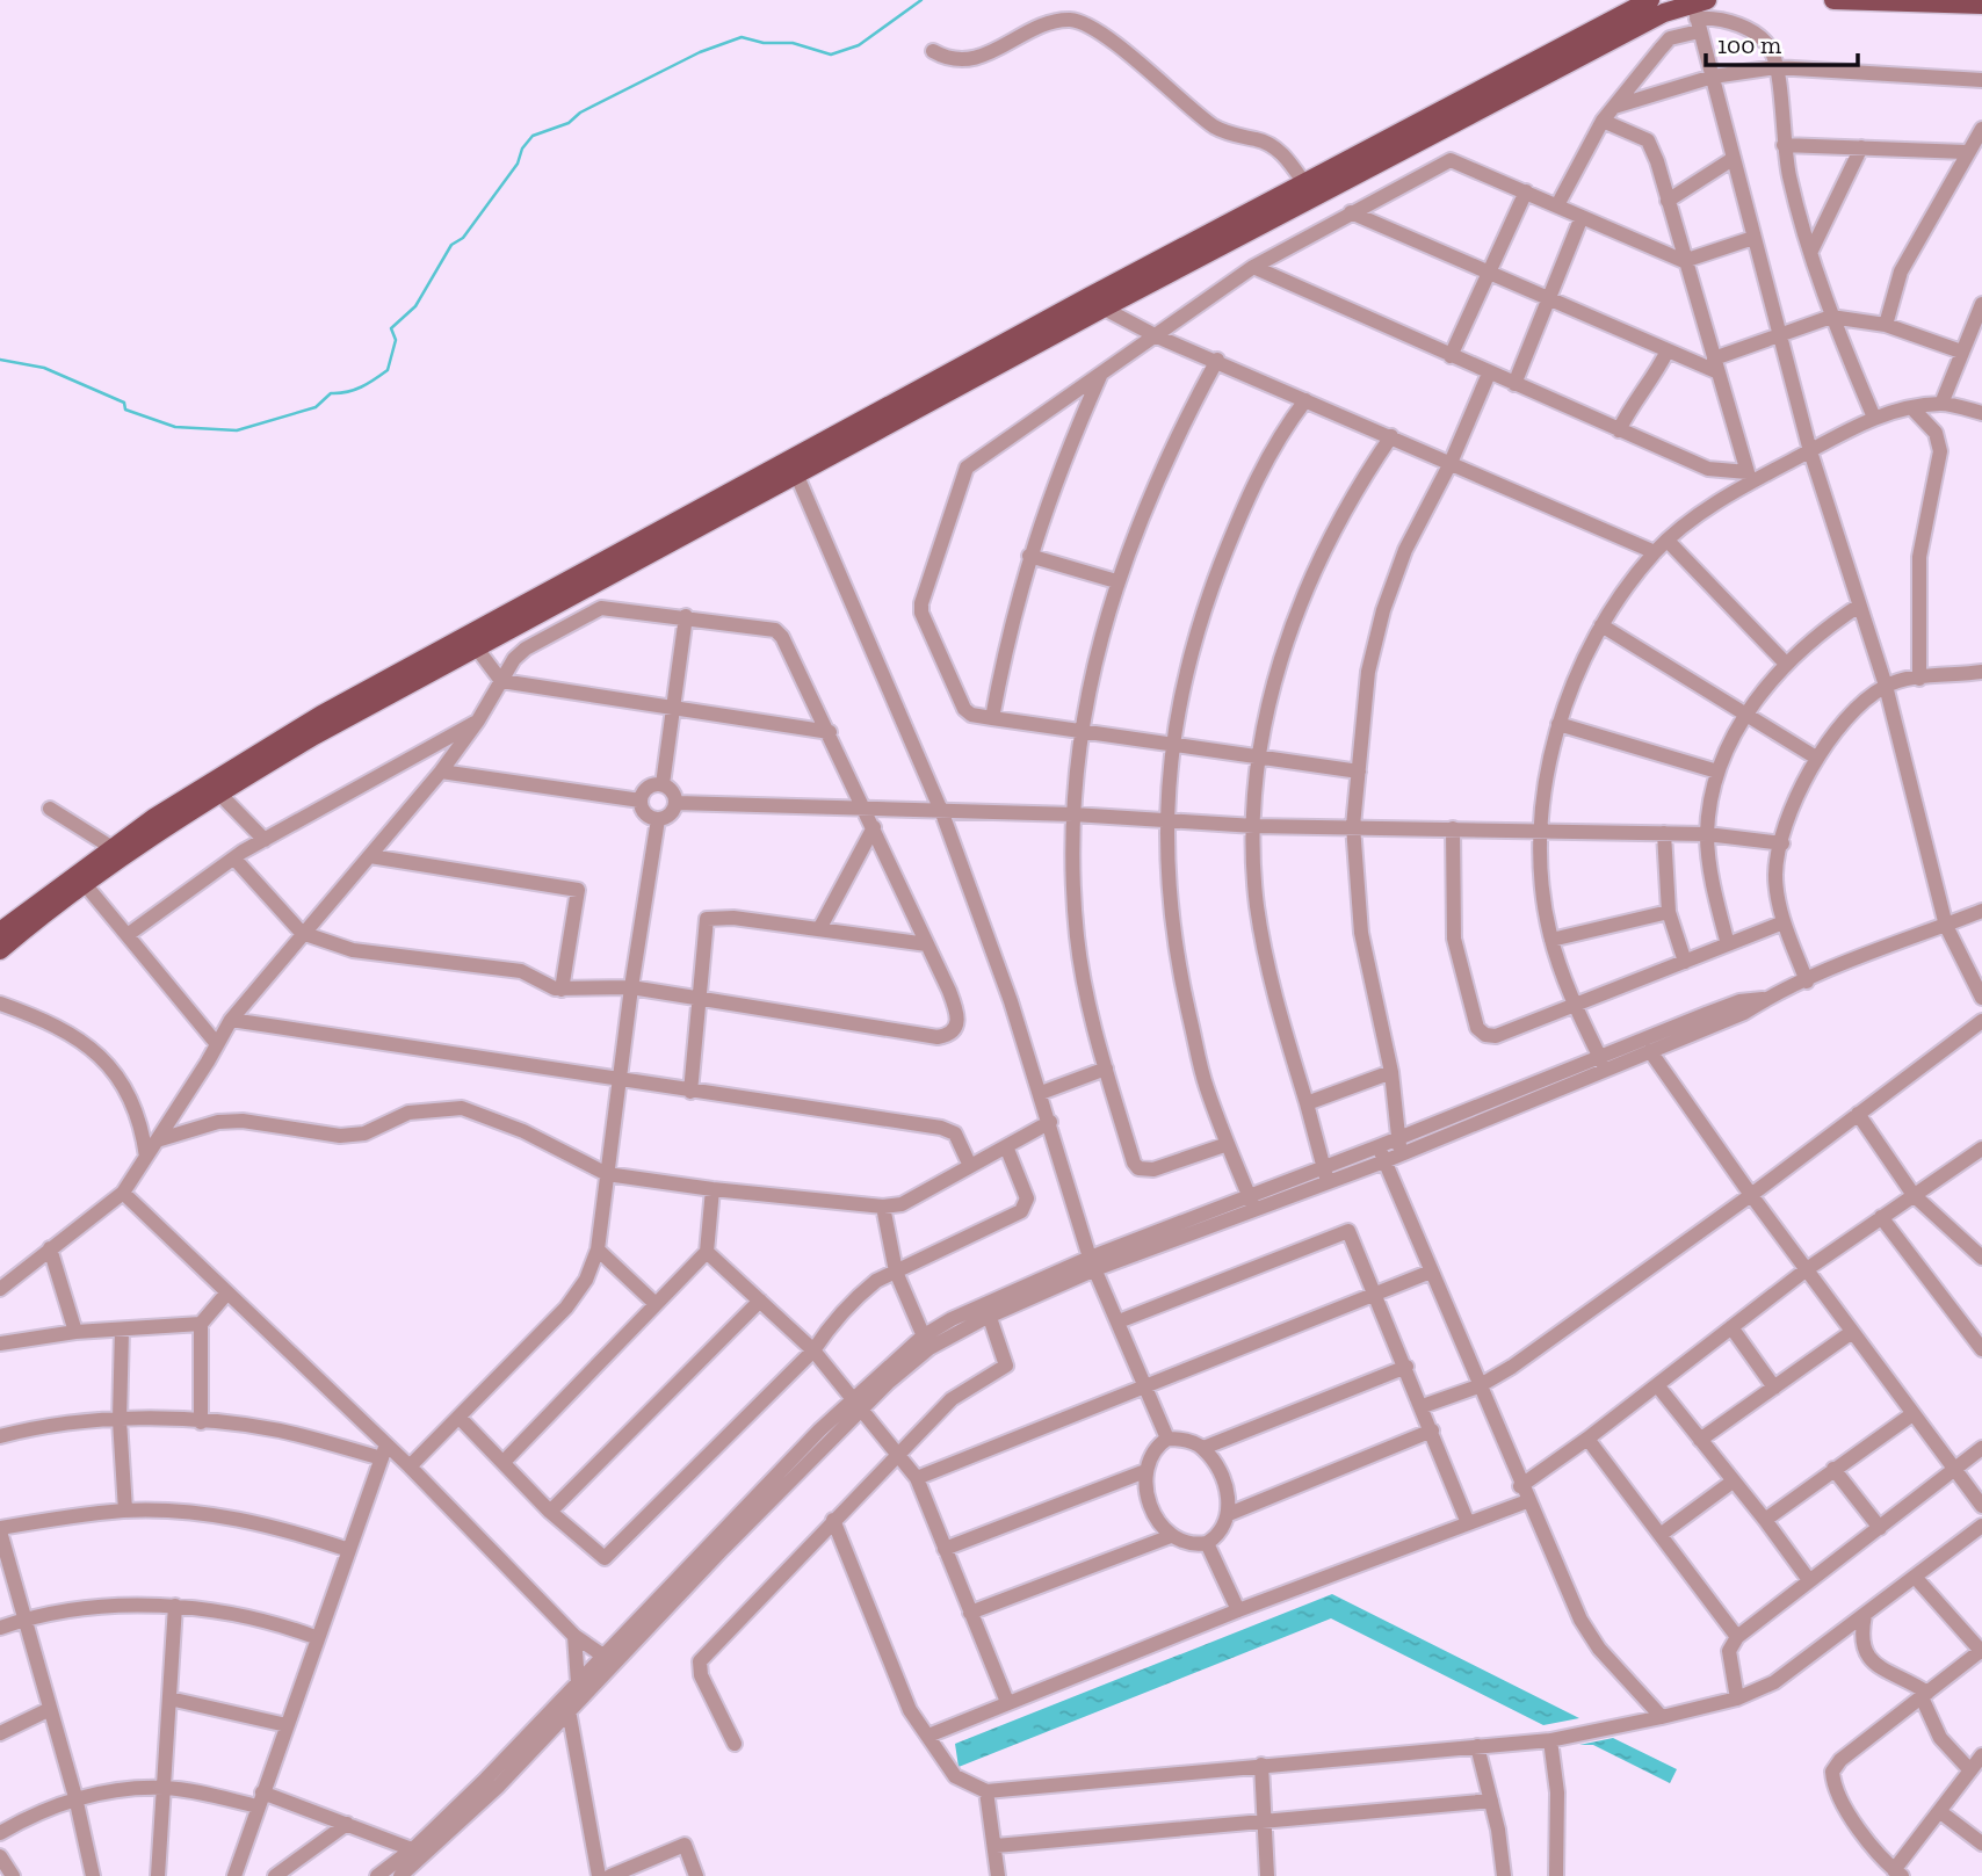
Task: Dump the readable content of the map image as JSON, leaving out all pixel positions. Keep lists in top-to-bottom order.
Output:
{
  "scale_bar": "100 m"
}
